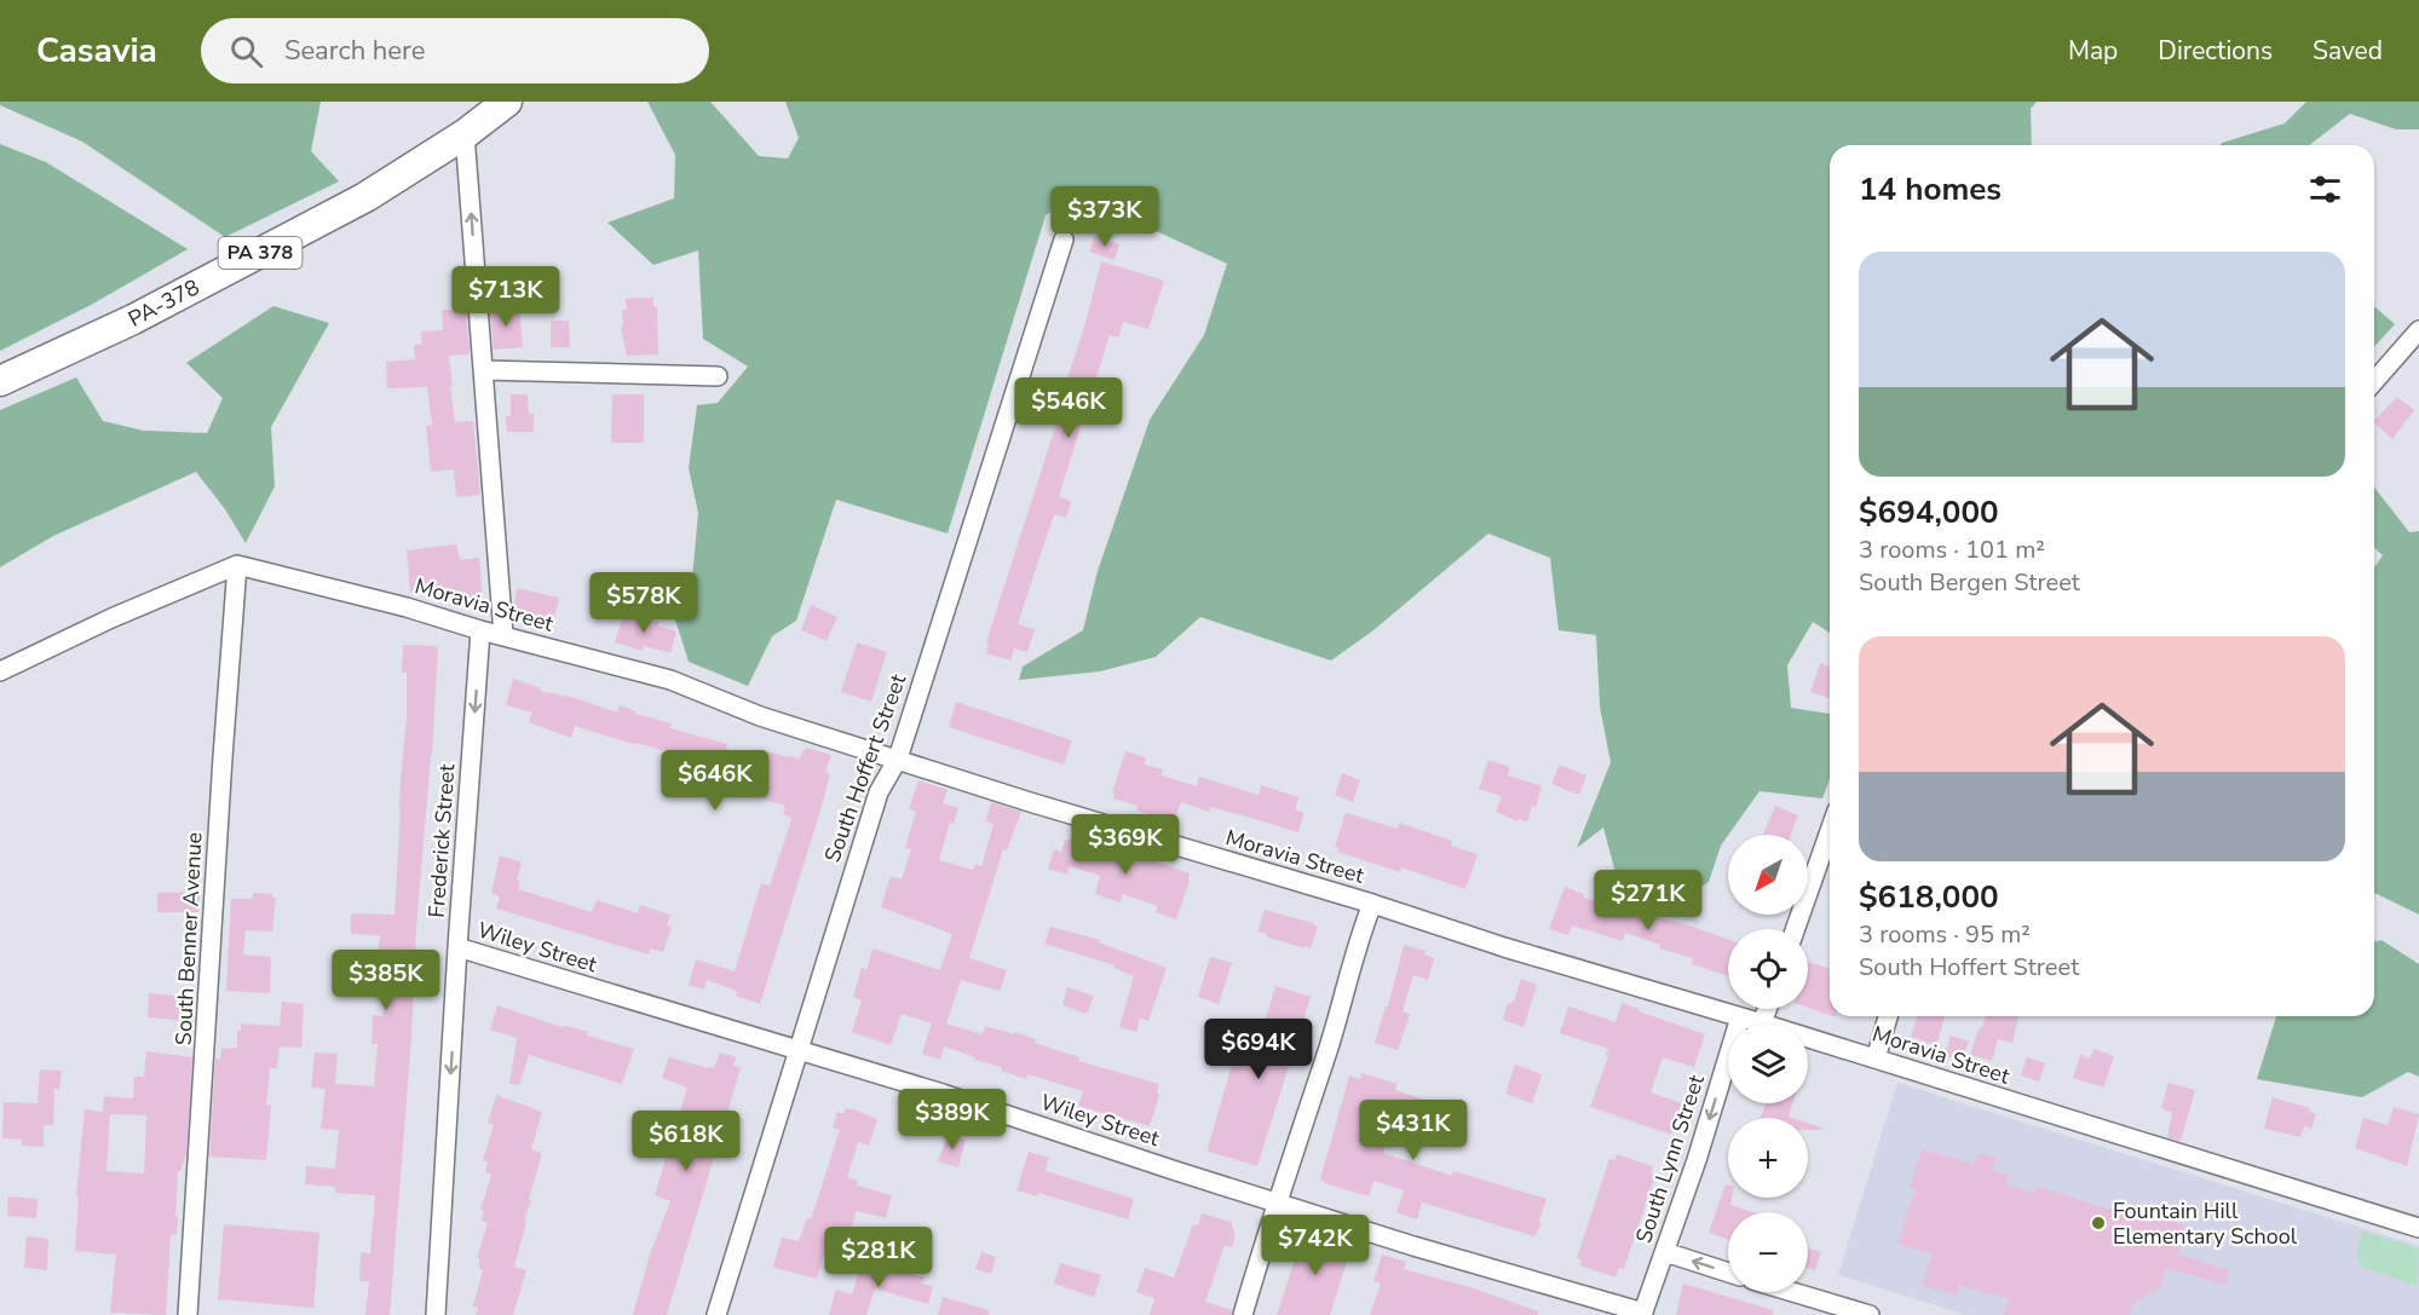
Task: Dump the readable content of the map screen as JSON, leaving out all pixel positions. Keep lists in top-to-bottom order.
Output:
{
  "streets": {
    "main road": ["PA 378", "PA-378"],
    "street": [
      "Moravia Street",
      "South Hoffert Street",
      "Frederick Street",
      "South Benner Avenue",
      "Wiley Street",
      "South Lynn Street"
    ]
  },
  "crossings": [
    ["Moravia Street", "South Hoffert Street"],
    ["Moravia Street", "Frederick Street"],
    ["Moravia Street", "South Benner Avenue"],
    ["Moravia Street", "South Lynn Street"],
    ["South Hoffert Street", "Wiley Street"],
    ["Frederick Street", "Wiley Street"],
    ["Wiley Street", "South Lynn Street"]
  ],
  "one_way": ["Frederick Street", "South Lynn Street"],
  "places": ["Fountain Hill Elementary School"],
  "north": "bottom left",
  "page": {
    "header": "Casavia",
    "search": "Search here",
    "nav": ["Map", "Directions", "Saved"],
    "heading": "14 homes",
    "price": [
      "$373K",
      "$713K",
      "$546K",
      "$578K",
      "$646K",
      "$369K",
      "$271K",
      "$385K",
      "$694K",
      "$389K",
      "$431K",
      "$618K",
      "$742K",
      "$281K"
    ],
    "list": [
      {
        "name": "$694,000",
        "note": "3 rooms · 101 m² · South Bergen Street"
      },
      {
        "name": "$618,000",
        "note": "3 rooms · 95 m² · South Hoffert Street"
      }
    ],
    "map_buttons": ["+", "−"]
  }
}
